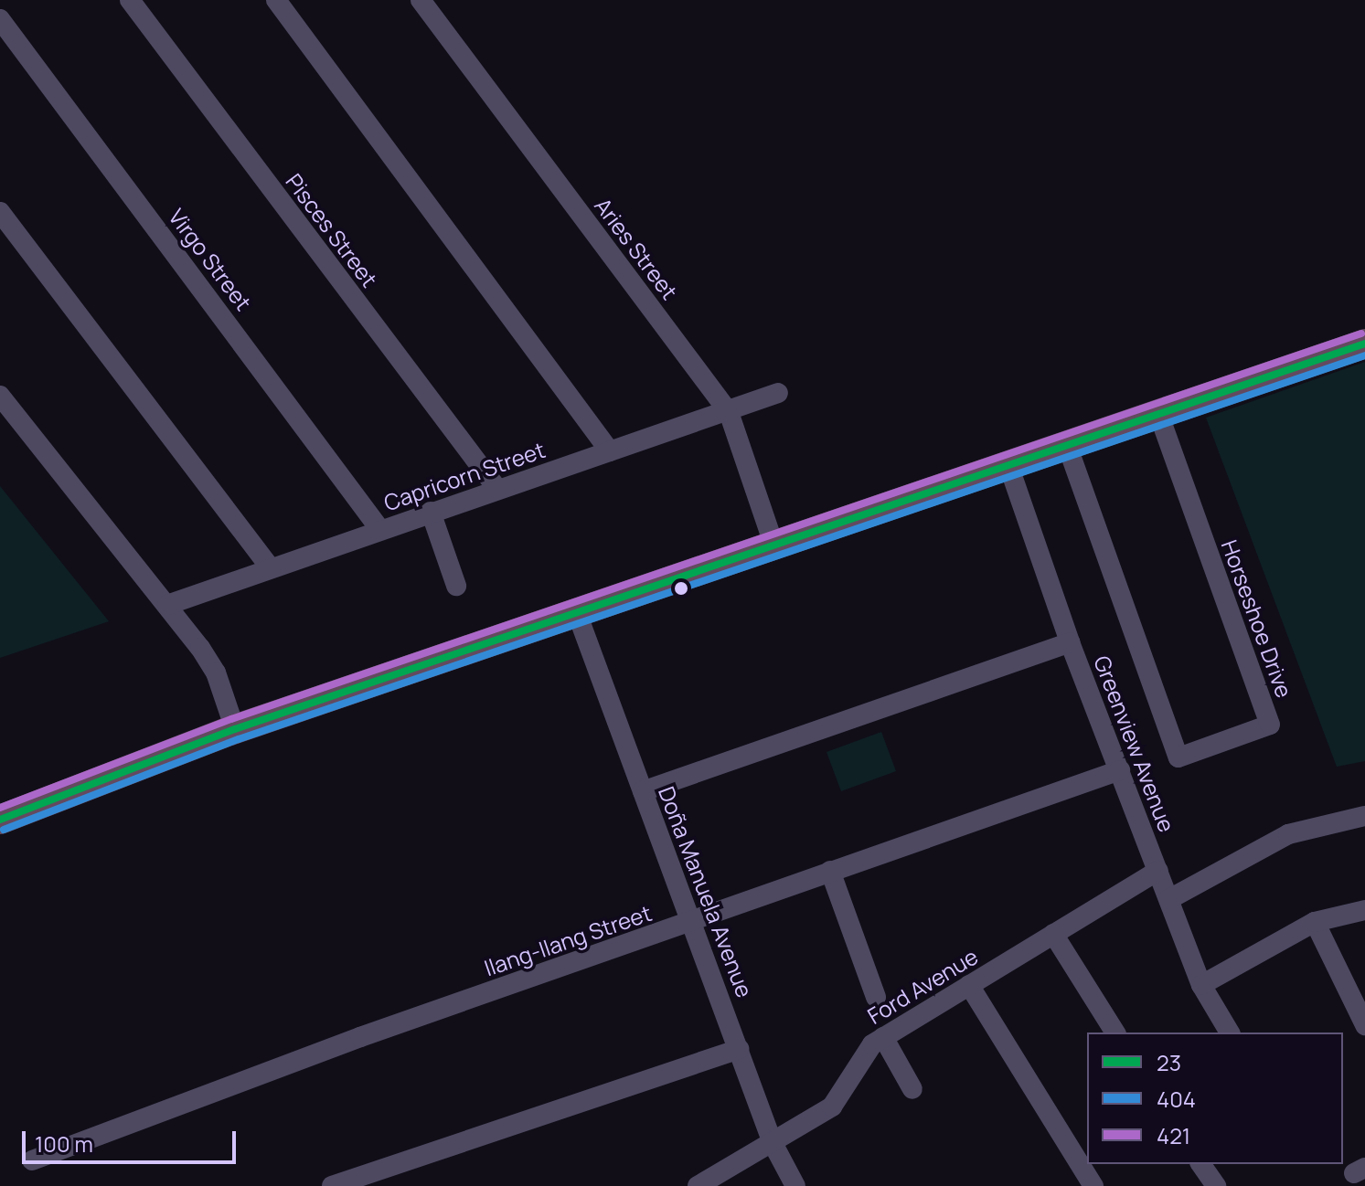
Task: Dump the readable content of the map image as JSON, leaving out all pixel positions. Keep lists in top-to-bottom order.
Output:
{
  "streets": {
    "street": [
      "Pisces Street",
      "Aries Street",
      "Virgo Street",
      "Capricorn Street",
      "Horseshoe Drive",
      "Greenview Avenue",
      "Doña Manuela Avenue",
      "Ilang-Ilang Street",
      "Ford Avenue"
    ]
  },
  "crossings": [
    ["Pisces Street", "Capricorn Street"],
    ["Aries Street", "Capricorn Street"],
    ["Virgo Street", "Capricorn Street"],
    ["Greenview Avenue", "Ilang-Ilang Street"],
    ["Greenview Avenue", "Ford Avenue"],
    ["Doña Manuela Avenue", "Ilang-Ilang Street"],
    ["Doña Manuela Avenue", "Ford Avenue"]
  ],
  "lines": ["transit line 421", "transit line 23", "transit line 404"],
  "legend": ["23", "404", "421"],
  "scale_bar": "100 m"
}
